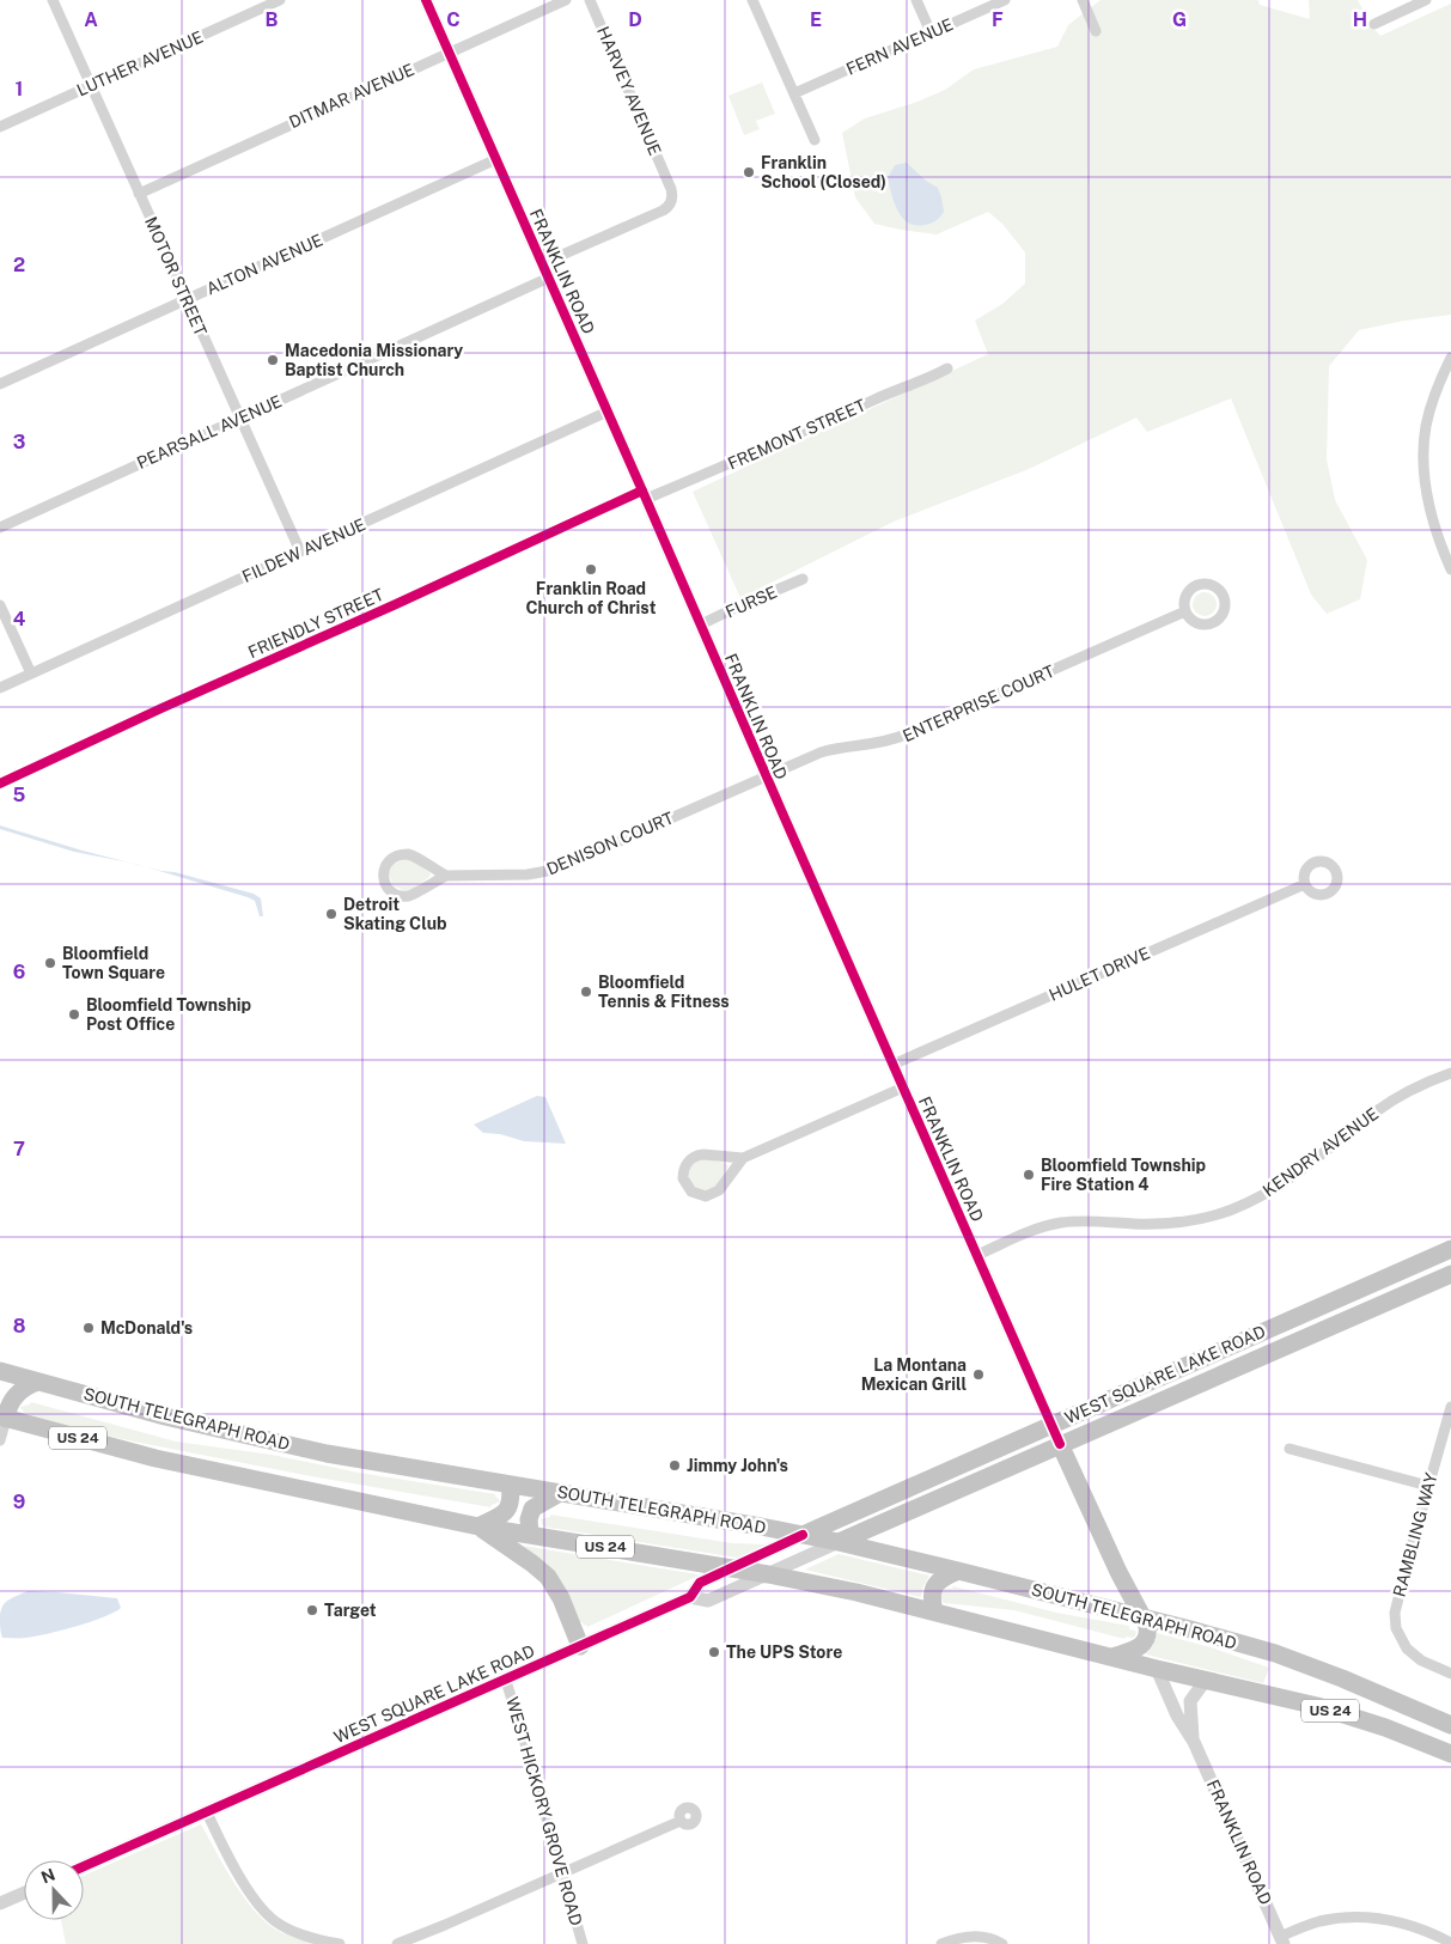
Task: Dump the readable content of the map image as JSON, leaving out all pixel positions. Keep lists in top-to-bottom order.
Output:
{
  "streets": {
    "highway": [
      "FRANKLIN ROAD",
      "WEST SQUARE LAKE ROAD",
      "SOUTH TELEGRAPH ROAD",
      "US 24"
    ],
    "street": [
      "FERN AVENUE",
      "LUTHER AVENUE",
      "HARVEY AVENUE",
      "DITMAR AVENUE",
      "ALTON AVENUE",
      "MOTOR STREET",
      "PEARSALL AVENUE",
      "FREMONT STREET",
      "FILDEW AVENUE",
      "FURSE",
      "FRIENDLY STREET",
      "ENTERPRISE COURT",
      "DENISON COURT",
      "HULET DRIVE",
      "KENDRY AVENUE",
      "RAMBLING WAY",
      "WEST HICKORY GROVE ROAD"
    ]
  },
  "crossings": [
    ["LUTHER AVENUE", "MOTOR STREET"],
    ["HARVEY AVENUE", "FRANKLIN ROAD"],
    ["DITMAR AVENUE", "FRANKLIN ROAD"],
    ["DITMAR AVENUE", "MOTOR STREET"],
    ["ALTON AVENUE", "FRANKLIN ROAD"],
    ["ALTON AVENUE", "MOTOR STREET"],
    ["FRANKLIN ROAD", "PEARSALL AVENUE"],
    ["FRANKLIN ROAD", "FREMONT STREET"],
    ["FRANKLIN ROAD", "FILDEW AVENUE"],
    ["FRANKLIN ROAD", "FURSE"],
    ["FRANKLIN ROAD", "FRIENDLY STREET"],
    ["FRANKLIN ROAD", "ENTERPRISE COURT"],
    ["FRANKLIN ROAD", "DENISON COURT"],
    ["FRANKLIN ROAD", "HULET DRIVE"],
    ["FRANKLIN ROAD", "KENDRY AVENUE"],
    ["FRANKLIN ROAD", "WEST SQUARE LAKE ROAD"],
    ["FRANKLIN ROAD", "SOUTH TELEGRAPH ROAD"],
    ["FRANKLIN ROAD", "US 24"],
    ["MOTOR STREET", "PEARSALL AVENUE"],
    ["MOTOR STREET", "FILDEW AVENUE"],
    ["FREMONT STREET", "FRIENDLY STREET"],
    ["ENTERPRISE COURT", "DENISON COURT"],
    ["WEST SQUARE LAKE ROAD", "SOUTH TELEGRAPH ROAD"],
    ["WEST SQUARE LAKE ROAD", "US 24"],
    ["WEST SQUARE LAKE ROAD", "WEST HICKORY GROVE ROAD"]
  ],
  "places": [
    "Franklin School (Closed)",
    "Macedonia Missionary Baptist Church",
    "Franklin Road Church of Christ",
    "Detroit Skating Club",
    "Bloomfield Town Square",
    "Bloomfield Tennis & Fitness",
    "Bloomfield Township Post Office",
    "Bloomfield Township Fire Station 4",
    "McDonald's",
    "La Montana Mexican Grill",
    "Jimmy John's",
    "Target",
    "The UPS Store"
  ],
  "north": "top",
  "grid": {
    "columns": [
      "A",
      "B",
      "C",
      "D",
      "E",
      "F",
      "G",
      "H"
    ],
    "rows": [
      "1",
      "2",
      "3",
      "4",
      "5",
      "6",
      "7",
      "8",
      "9"
    ]
  }
}
